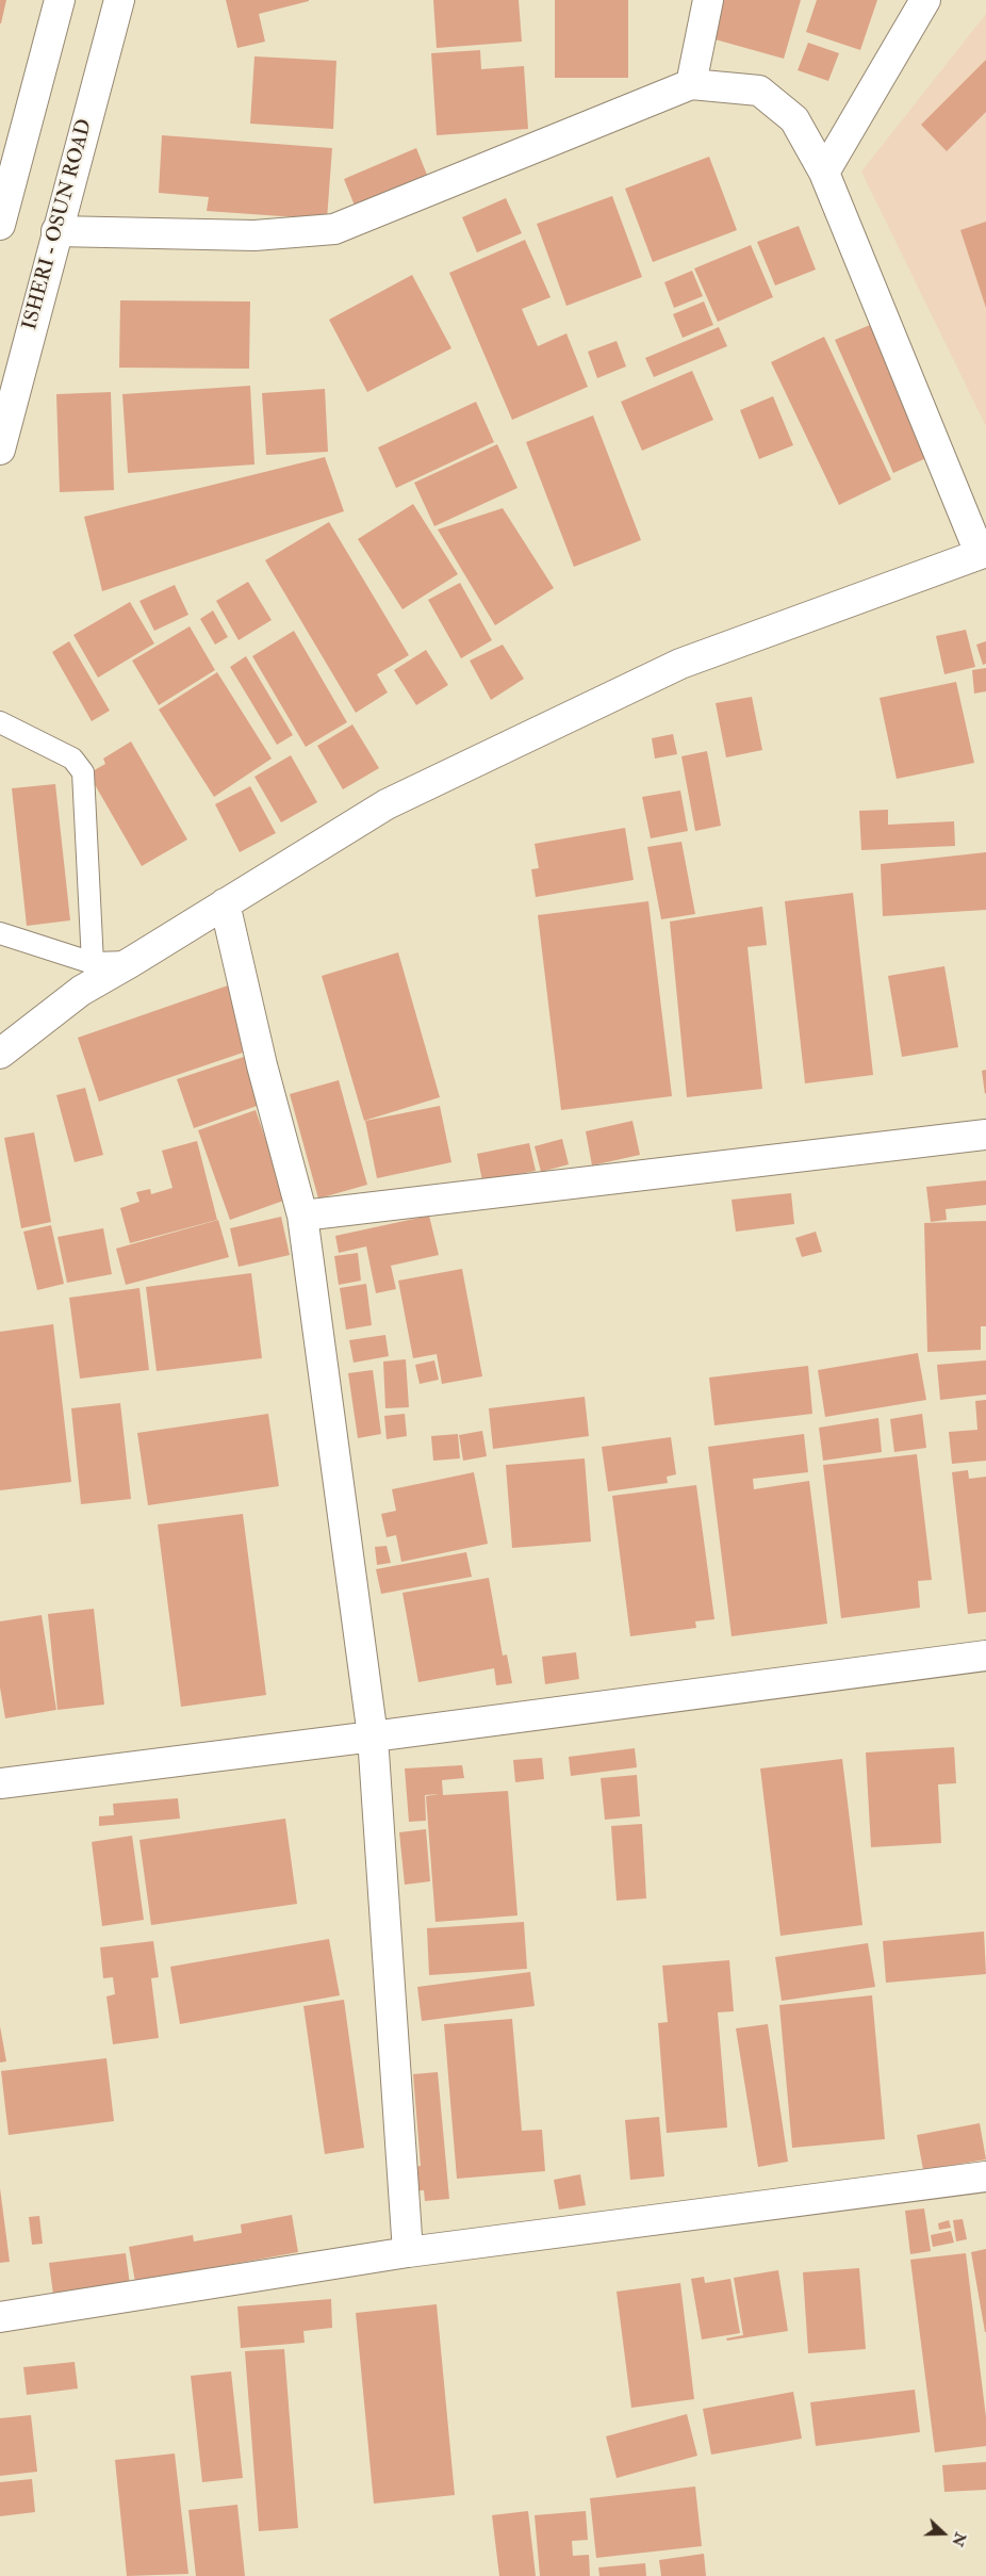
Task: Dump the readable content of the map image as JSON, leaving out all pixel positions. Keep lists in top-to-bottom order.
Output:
{
  "streets": {
    "street": ["ISHERI - OSUN ROAD"]
  },
  "north": "right"
}
